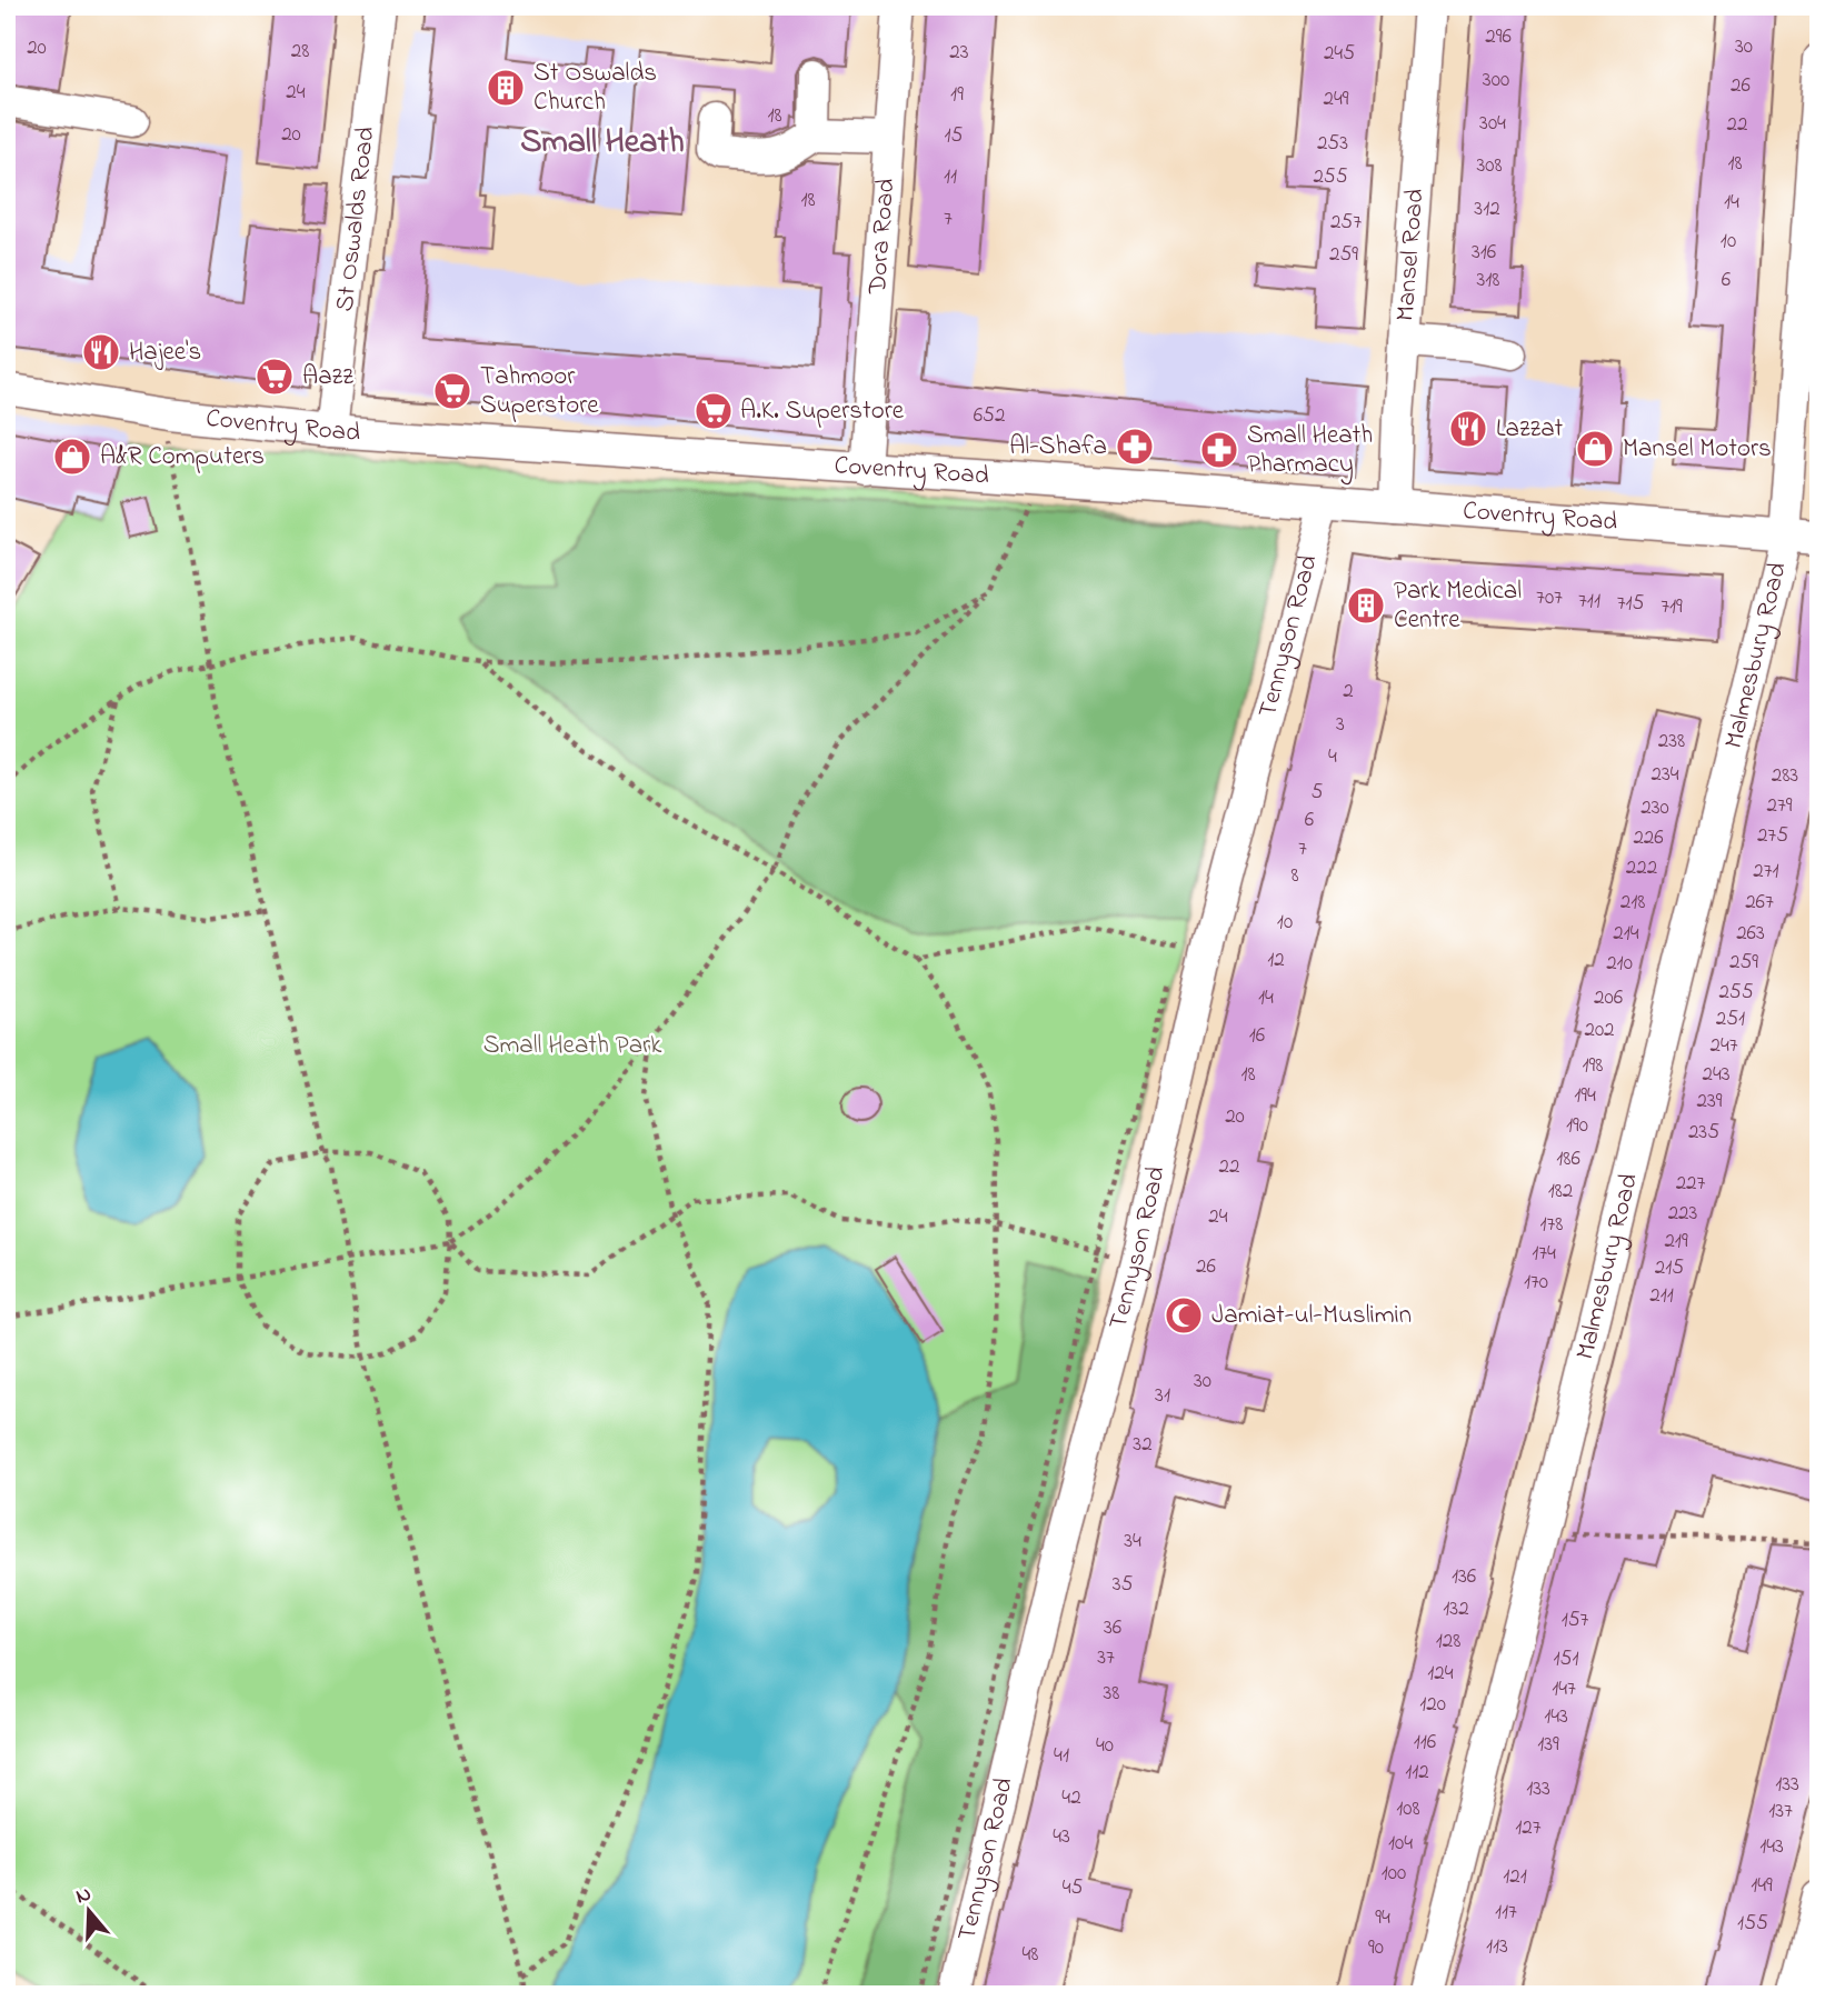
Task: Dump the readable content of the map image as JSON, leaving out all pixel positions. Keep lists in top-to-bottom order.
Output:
{
  "streets": {
    "street": [
      "St Oswalds Road",
      "Dora Road",
      "Mansel Road",
      "Coventry Road",
      "Tennyson Road",
      "Malmesbury Road"
    ]
  },
  "crossings": [
    ["St Oswalds Road", "Coventry Road"],
    ["Dora Road", "Coventry Road"],
    ["Mansel Road", "Coventry Road"],
    ["Coventry Road", "Tennyson Road"],
    ["Coventry Road", "Malmesbury Road"]
  ],
  "districts": ["Small Heath"],
  "parks": ["Small Heath Park"],
  "places": {
    "building": ["St Oswalds Church", "Park Medical Centre"],
    "restaurant": ["Hajee's", "Lazzat"],
    "supermarket": ["Aazz", "Tahmoor Superstore", "A.K. Superstore"],
    "pharmacy": ["Al-Shafa", "Small Heath Pharmacy"],
    "shop": ["Mansel Motors", "A&R Computers"],
    "mosque": ["Jamiat-ul-Muslimin"]
  },
  "house_numbers": [
    "296",
    "30",
    "20",
    "28",
    "23",
    "245",
    "300",
    "26",
    "24",
    "19",
    "249",
    "18",
    "304",
    "22",
    "20",
    "15",
    "253",
    "18",
    "308",
    "11",
    "255",
    "18",
    "14",
    "312",
    "7",
    "257",
    "10",
    "316",
    "259",
    "318",
    "6",
    "652",
    "707",
    "711",
    "715",
    "719",
    "2",
    "3",
    "238",
    "4",
    "234",
    "283",
    "5",
    "279",
    "230",
    "6",
    "275",
    "226",
    "7",
    "222",
    "271",
    "8",
    "218",
    "267",
    "10",
    "214",
    "263",
    "12",
    "259",
    "210",
    "255",
    "14",
    "206",
    "251",
    "202",
    "16",
    "247",
    "198",
    "18",
    "243",
    "194",
    "239",
    "20",
    "190",
    "235",
    "186",
    "22",
    "227",
    "182",
    "223",
    "24",
    "178",
    "219",
    "174",
    "26",
    "215",
    "170",
    "211",
    "30",
    "31",
    "32",
    "34",
    "136",
    "35",
    "132",
    "157",
    "36",
    "128",
    "37",
    "151",
    "124",
    "147",
    "38",
    "120",
    "143",
    "116",
    "139",
    "40",
    "41",
    "112",
    "133",
    "133",
    "42",
    "108",
    "137",
    "127",
    "43",
    "104",
    "143",
    "100",
    "121",
    "149",
    "45",
    "117",
    "94",
    "155",
    "113",
    "90",
    "48"
  ],
  "north": "top"
}
